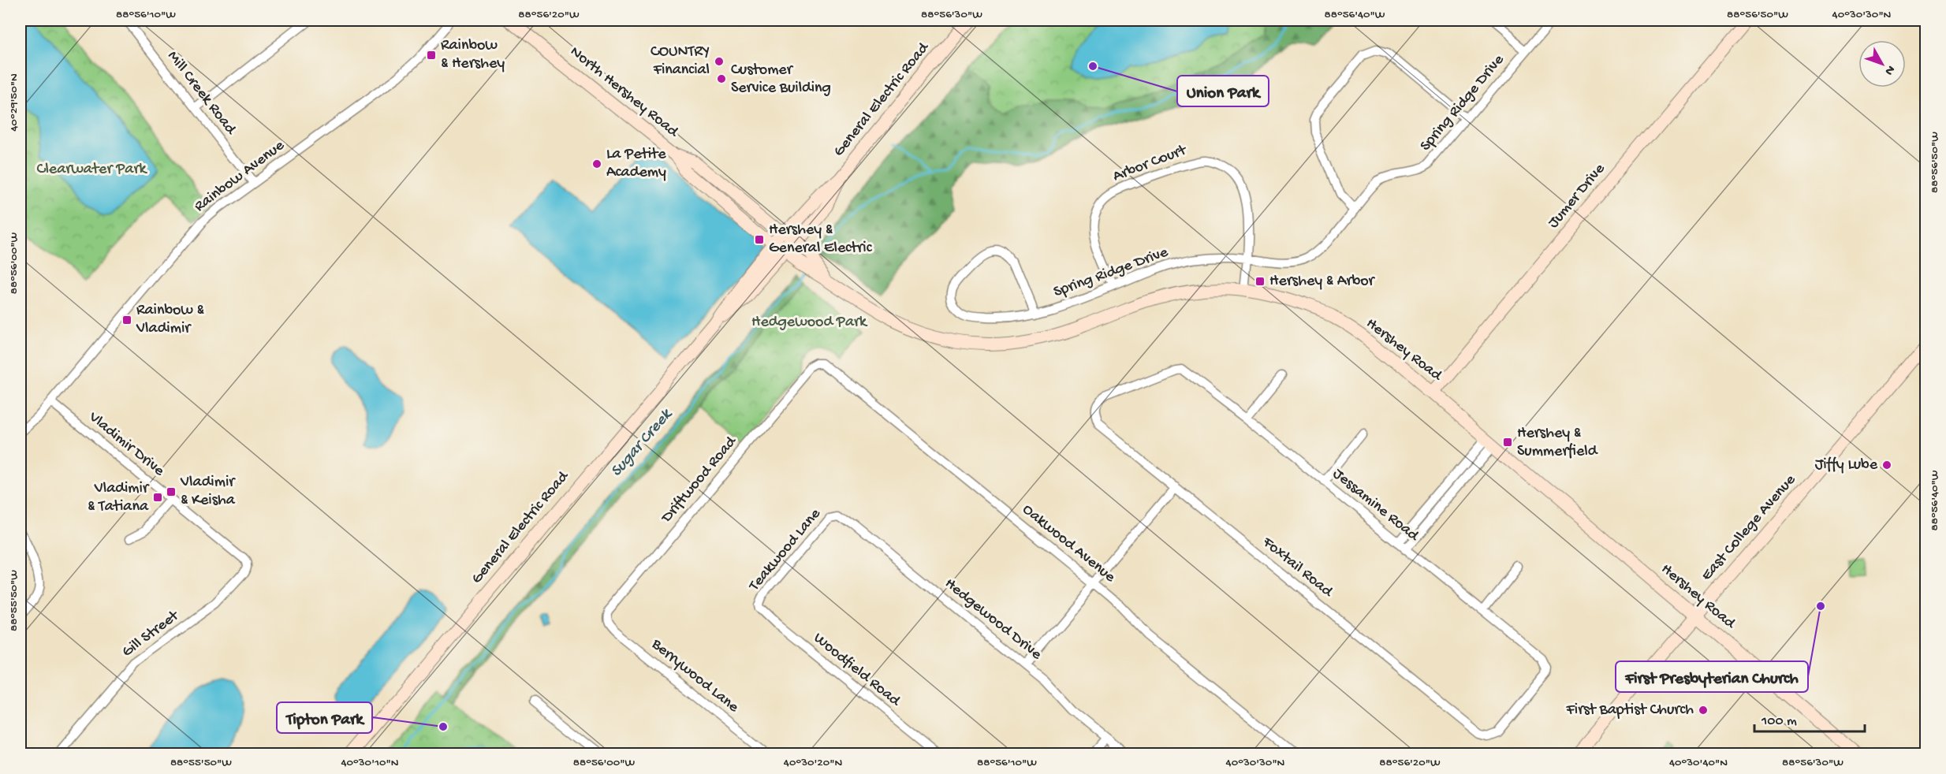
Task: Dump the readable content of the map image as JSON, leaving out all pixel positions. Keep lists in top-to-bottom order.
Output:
{
  "streets": {
    "main road": [
      "North Hershey Road",
      "General Electric Road",
      "Jumer Drive",
      "Hershey Road",
      "East College Avenue"
    ],
    "street": [
      "Mill Creek Road",
      "Spring Ridge Drive",
      "Arbor Court",
      "Rainbow Avenue",
      "Vladimir Drive",
      "Driftwood Road",
      "Jessamine Road",
      "Oakwood Avenue",
      "Teakwood Lane",
      "Foxtail Road",
      "Hedgewood Drive",
      "Gill Street",
      "Woodfield Road",
      "Berrywood Lane"
    ]
  },
  "crossings": [
    ["North Hershey Road", "General Electric Road"],
    ["North Hershey Road", "Hershey Road"],
    ["Mill Creek Road", "Rainbow Avenue"],
    ["General Electric Road", "Hershey Road"],
    ["Spring Ridge Drive", "Arbor Court"],
    ["Arbor Court", "Hershey Road"],
    ["Rainbow Avenue", "Vladimir Drive"],
    ["Jumer Drive", "Hershey Road"],
    ["Hershey Road", "East College Avenue"],
    ["Vladimir Drive", "Gill Street"],
    ["Driftwood Road", "Oakwood Avenue"],
    ["Driftwood Road", "Berrywood Lane"],
    ["Jessamine Road", "Foxtail Road"],
    ["Teakwood Lane", "Hedgewood Drive"],
    ["Teakwood Lane", "Woodfield Road"]
  ],
  "water": ["Sugar Creek"],
  "parks": ["Clearwater Park", "Hedgewood Park"],
  "places": {
    "transit": [
      "Rainbow & Hershey",
      "Hershey & General Electric",
      "Hershey & Arbor",
      "Rainbow & Vladimir",
      "Hershey & Summerfield",
      "Vladimir & Keisha",
      "Vladimir & Tatiana"
    ],
    "other": [
      "COUNTRY Financial",
      "Union Park",
      "Customer Service Building",
      "La Petite Academy",
      "Jiffy Lube",
      "First Presbyterian Church",
      "First Baptist Church",
      "Tipton Park"
    ]
  },
  "scale_bar": "100 m",
  "north": "bottom right",
  "coordinates": [
    "88°56'10\"W",
    "88°56'20\"W",
    "88°56'30\"W",
    "88°56'40\"W",
    "88°56'50\"W",
    "40°30'30\"N",
    "40°29'50\"N",
    "88°56'00\"W",
    "88°55'50\"W",
    "40°30'10\"N",
    "40°30'20\"N",
    "40°30'40\"N"
  ]
}
